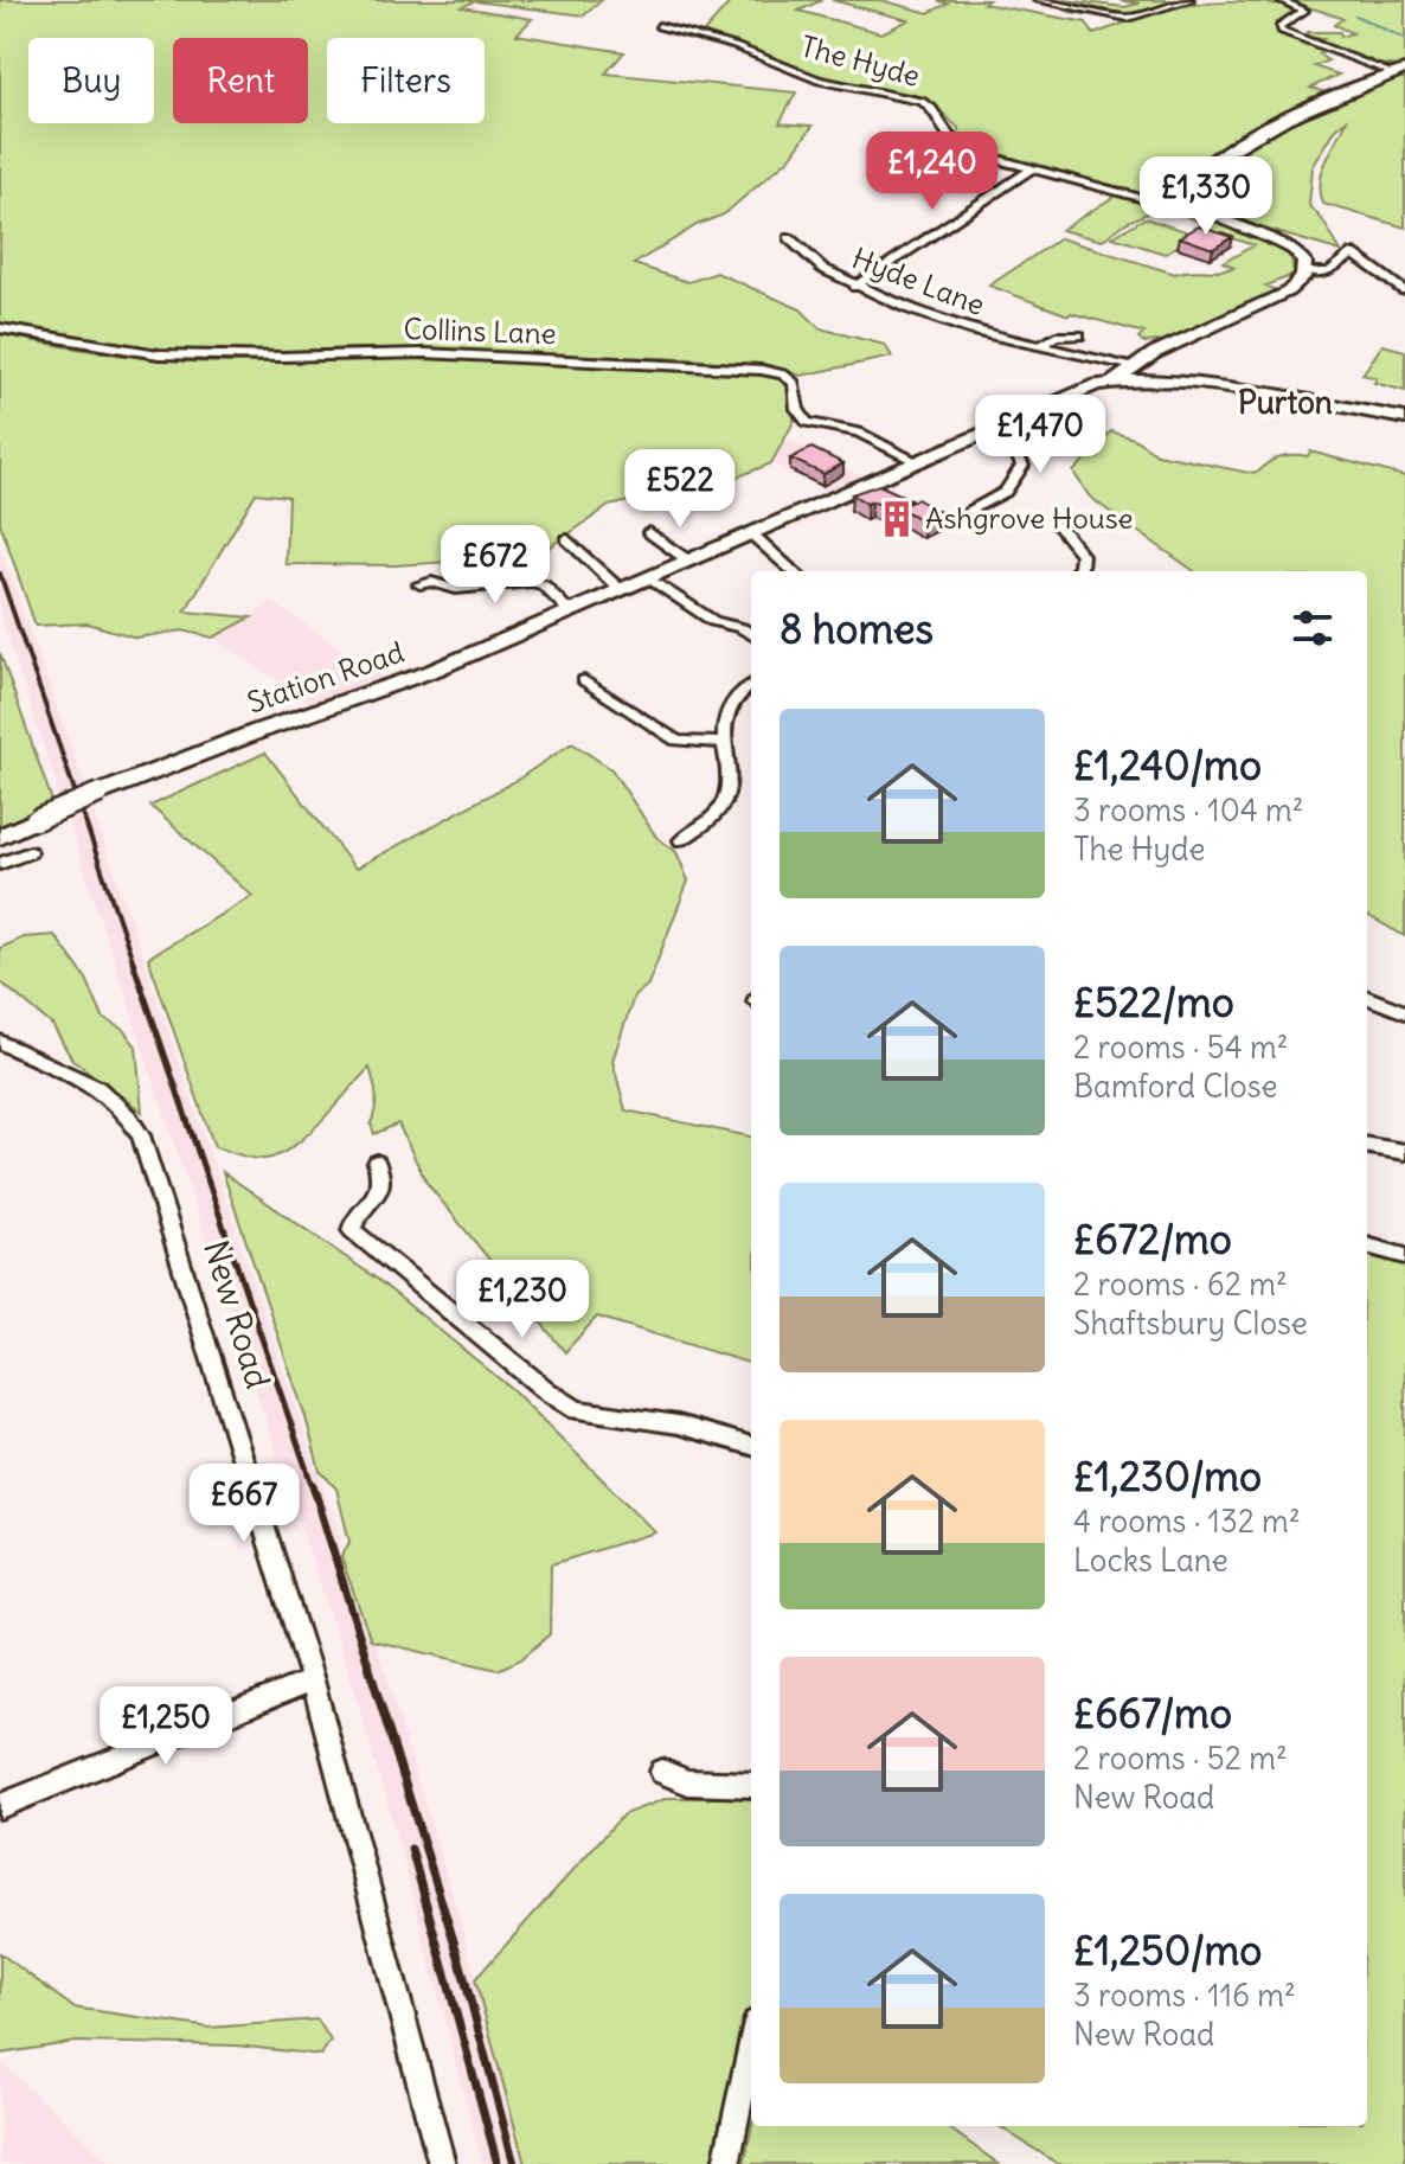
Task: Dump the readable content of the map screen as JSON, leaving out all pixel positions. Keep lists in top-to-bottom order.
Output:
{
  "streets": {
    "street": [
      "The Hyde",
      "Hyde Lane",
      "Collins Lane",
      "Station Road",
      "New Road"
    ]
  },
  "crossings": [
    ["Collins Lane", "Station Road"]
  ],
  "districts": ["Purton"],
  "places": {
    "building": ["Ashgrove House"]
  },
  "page": {
    "chip": ["Buy", "Rent", "Filters"],
    "price": [
      "£1,240",
      "£1,330",
      "£1,470",
      "£522",
      "£672",
      "£1,230",
      "£667",
      "£1,250"
    ],
    "heading": "8 homes",
    "list": [
      {
        "name": "£1,240/mo",
        "note": "3 rooms · 104 m² · The Hyde"
      },
      {
        "name": "£522/mo",
        "note": "2 rooms · 54 m² · Bamford Close"
      },
      {
        "name": "£672/mo",
        "note": "2 rooms · 62 m² · Shaftsbury Close"
      },
      {
        "name": "£1,230/mo",
        "note": "4 rooms · 132 m² · Locks Lane"
      },
      {
        "name": "£667/mo",
        "note": "2 rooms · 52 m² · New Road"
      },
      {
        "name": "£1,250/mo",
        "note": "3 rooms · 116 m² · New Road"
      }
    ]
  }
}
